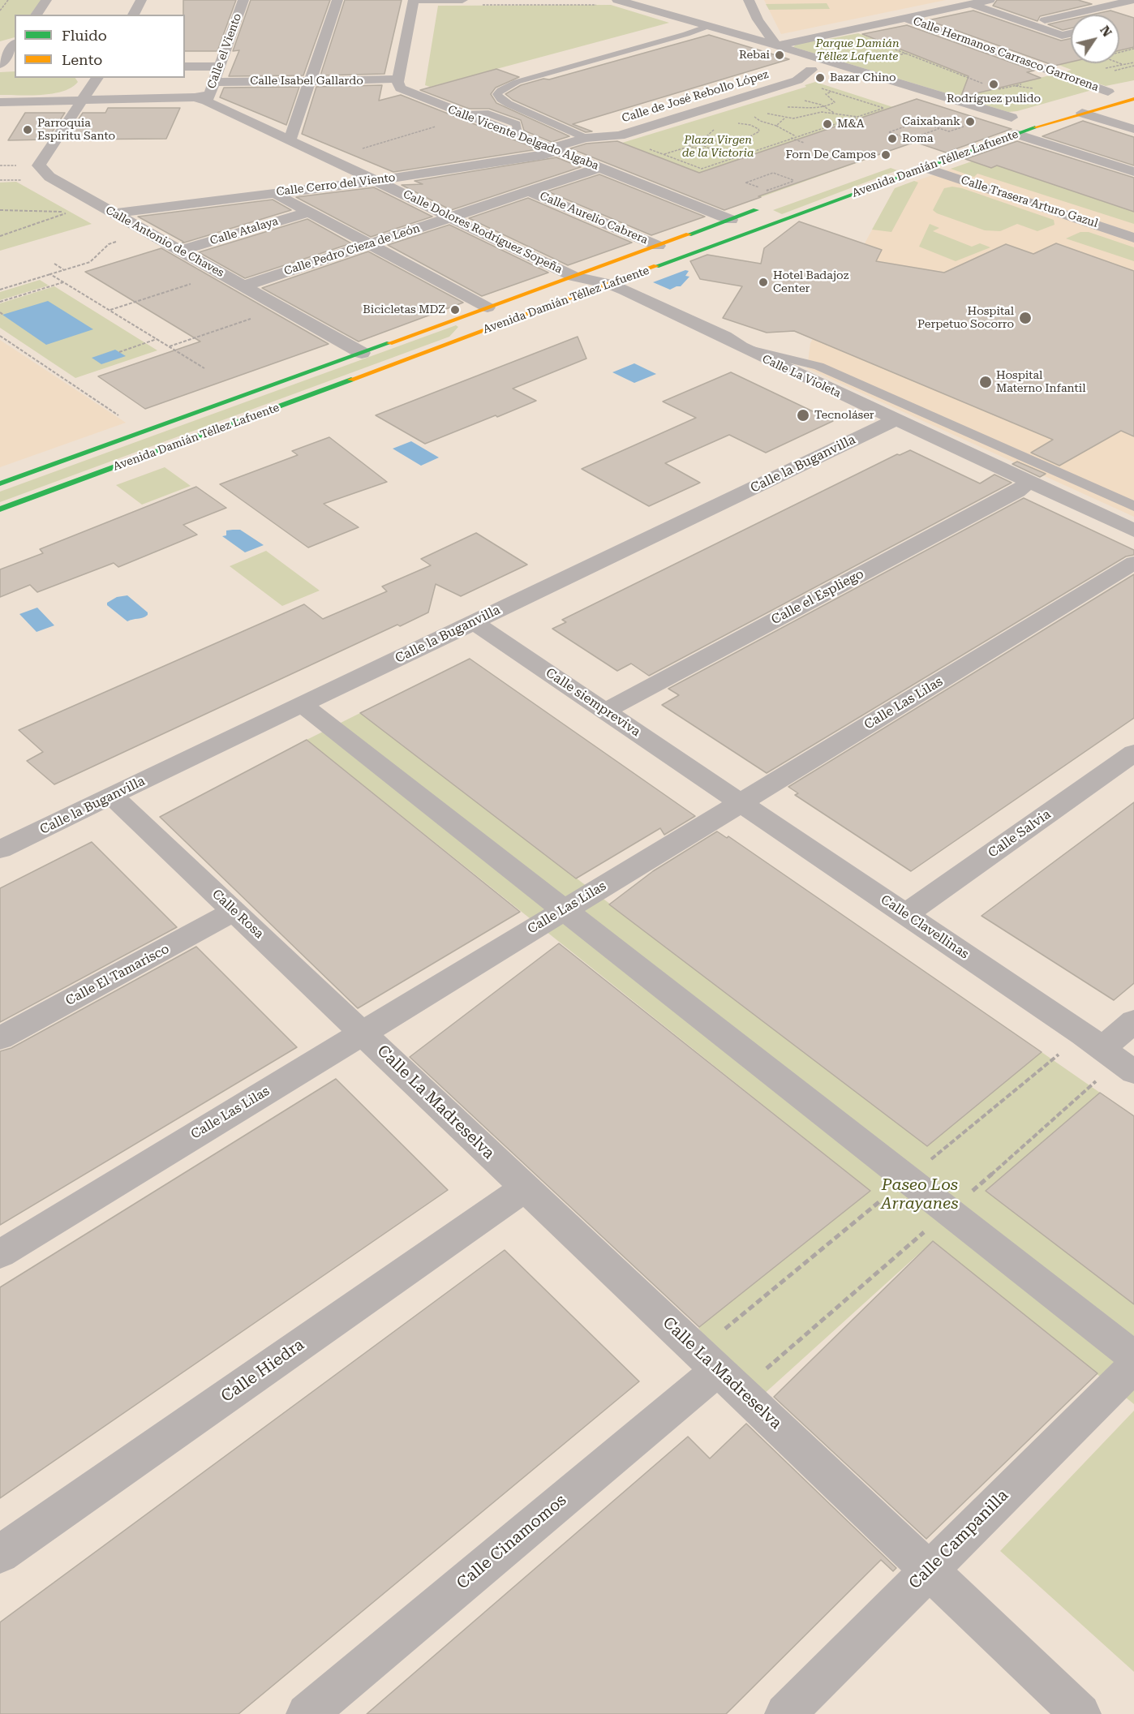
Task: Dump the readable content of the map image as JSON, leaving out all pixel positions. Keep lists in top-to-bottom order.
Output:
{
  "streets": {
    "street": [
      "Calle el Viento",
      "Calle Hermanos Carrasco Garrorena",
      "Calle Isabel Gallardo",
      "Calle de José Rebollo López",
      "Calle Vicente Delgado Algaba",
      "Avenida Damián Téllez Lafuente",
      "Calle Cerro del Viento",
      "Calle Trasera Arturo Gazul",
      "Calle Aurelio Cabrera",
      "Calle Atalaya",
      "Calle Dolores Rodríguez Sopeña",
      "Calle Antonio de Chaves",
      "Calle Pedro Cieza de León",
      "Calle La Violeta",
      "Calle la Buganvilla",
      "Calle el Espliego",
      "Calle siempreviva",
      "Calle Las Lilas",
      "Calle Salvia",
      "Calle Rosa",
      "Calle Clavellinas",
      "Calle El Tamarisco",
      "Calle La Madreselva",
      "Calle Hiedra",
      "Calle Campanilla",
      "Calle Cinamomos"
    ]
  },
  "crossings": [
    ["Calle el Viento", "Calle Isabel Gallardo"],
    ["Calle el Viento", "Calle Dolores Rodríguez Sopeña"],
    ["Calle Isabel Gallardo", "Calle Vicente Delgado Algaba"],
    ["Calle Isabel Gallardo", "Calle Dolores Rodríguez Sopeña"],
    ["Calle Isabel Gallardo", "Calle Antonio de Chaves"],
    ["Calle de José Rebollo López", "Calle Vicente Delgado Algaba"],
    ["Calle de José Rebollo López", "Calle Cerro del Viento"],
    ["Calle Vicente Delgado Algaba", "Avenida Damián Téllez Lafuente"],
    ["Calle Vicente Delgado Algaba", "Calle Cerro del Viento"],
    ["Calle Vicente Delgado Algaba", "Calle Pedro Cieza de León"],
    ["Avenida Damián Téllez Lafuente", "Calle Trasera Arturo Gazul"],
    ["Avenida Damián Téllez Lafuente", "Calle Aurelio Cabrera"],
    ["Avenida Damián Téllez Lafuente", "Calle Dolores Rodríguez Sopeña"],
    ["Avenida Damián Téllez Lafuente", "Calle Antonio de Chaves"],
    ["Avenida Damián Téllez Lafuente", "Calle La Violeta"],
    ["Calle Cerro del Viento", "Calle Dolores Rodríguez Sopeña"],
    ["Calle Cerro del Viento", "Calle Antonio de Chaves"],
    ["Calle Aurelio Cabrera", "Calle Pedro Cieza de León"],
    ["Calle Atalaya", "Calle Antonio de Chaves"],
    ["Calle Dolores Rodríguez Sopeña", "Calle Pedro Cieza de León"],
    ["Calle Dolores Rodríguez Sopeña", "Calle La Violeta"],
    ["Calle Antonio de Chaves", "Calle Pedro Cieza de León"],
    ["Calle La Violeta", "Calle la Buganvilla"],
    ["Calle La Violeta", "Calle el Espliego"],
    ["Calle la Buganvilla", "Calle siempreviva"],
    ["Calle la Buganvilla", "Calle Rosa"],
    ["Calle el Espliego", "Calle siempreviva"],
    ["Calle siempreviva", "Calle Clavellinas"],
    ["Calle Las Lilas", "Calle Rosa"],
    ["Calle Las Lilas", "Calle Clavellinas"],
    ["Calle Las Lilas", "Calle La Madreselva"],
    ["Calle Salvia", "Calle Clavellinas"],
    ["Calle Rosa", "Calle El Tamarisco"],
    ["Calle Rosa", "Calle La Madreselva"],
    ["Calle La Madreselva", "Calle Hiedra"],
    ["Calle La Madreselva", "Calle Campanilla"],
    ["Calle La Madreselva", "Calle Cinamomos"]
  ],
  "parks": ["Parque Damián Téllez Lafuente", "Plaza Virgen de la Victoria", "Paseo Los Arrayanes"],
  "places": [
    "Rebai",
    "Bazar Chino",
    "Rodríguez pulido",
    "Caixabank",
    "M&A",
    "Parroquia Espíritu Santo",
    "Roma",
    "Forn De Campos",
    "Hotel Badajoz Center",
    "Bicicletas MDZ",
    "Hospital Perpetuo Socorro",
    "Hospital Materno Infantil",
    "Tecnoláser"
  ],
  "legend": ["Fluido", "Lento"],
  "north": "top right"
}
